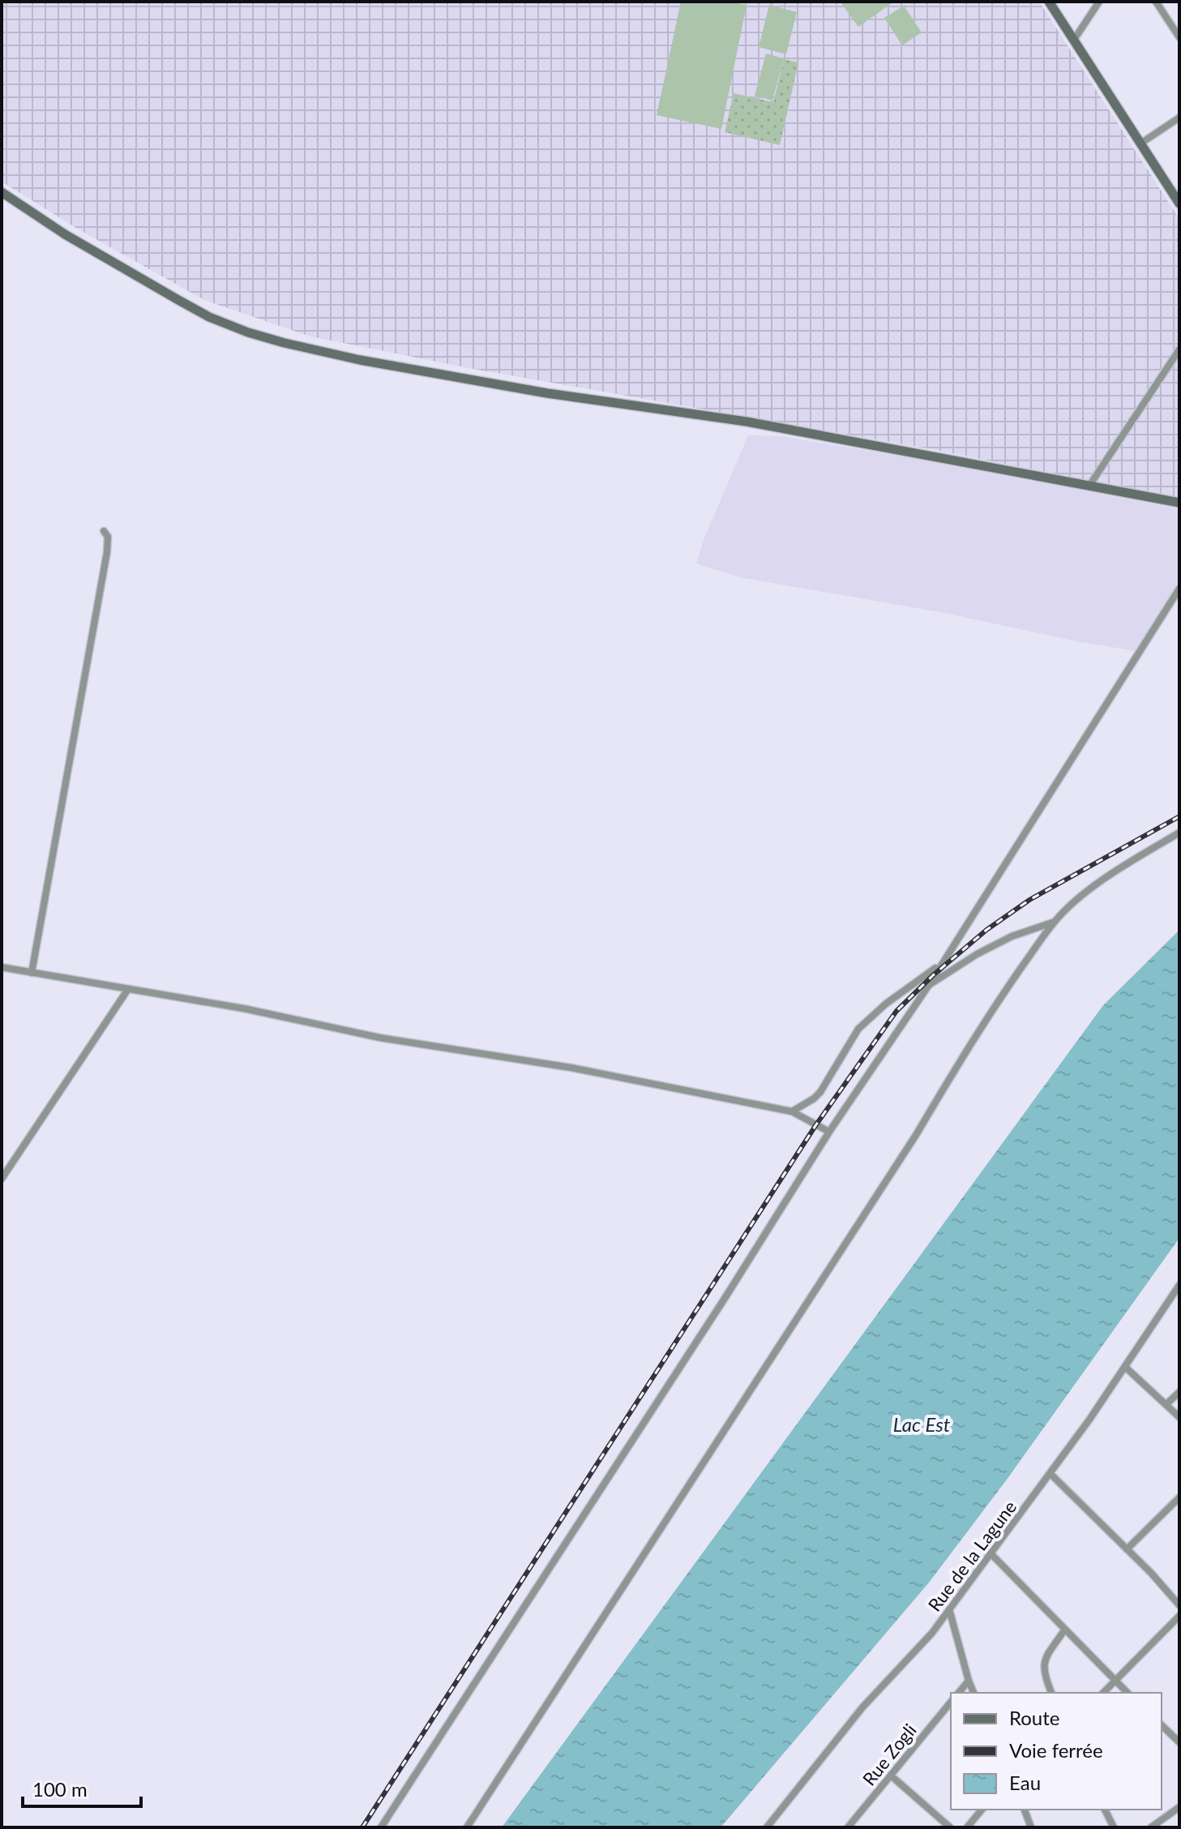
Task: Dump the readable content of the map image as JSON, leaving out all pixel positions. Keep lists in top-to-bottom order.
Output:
{
  "streets": {
    "street": ["Rue de la Lagune", "Rue Zogli"]
  },
  "water": ["Lac Est"],
  "legend": ["Route", "Voie ferrée", "Eau"],
  "scale_bar": "100 m"
}
